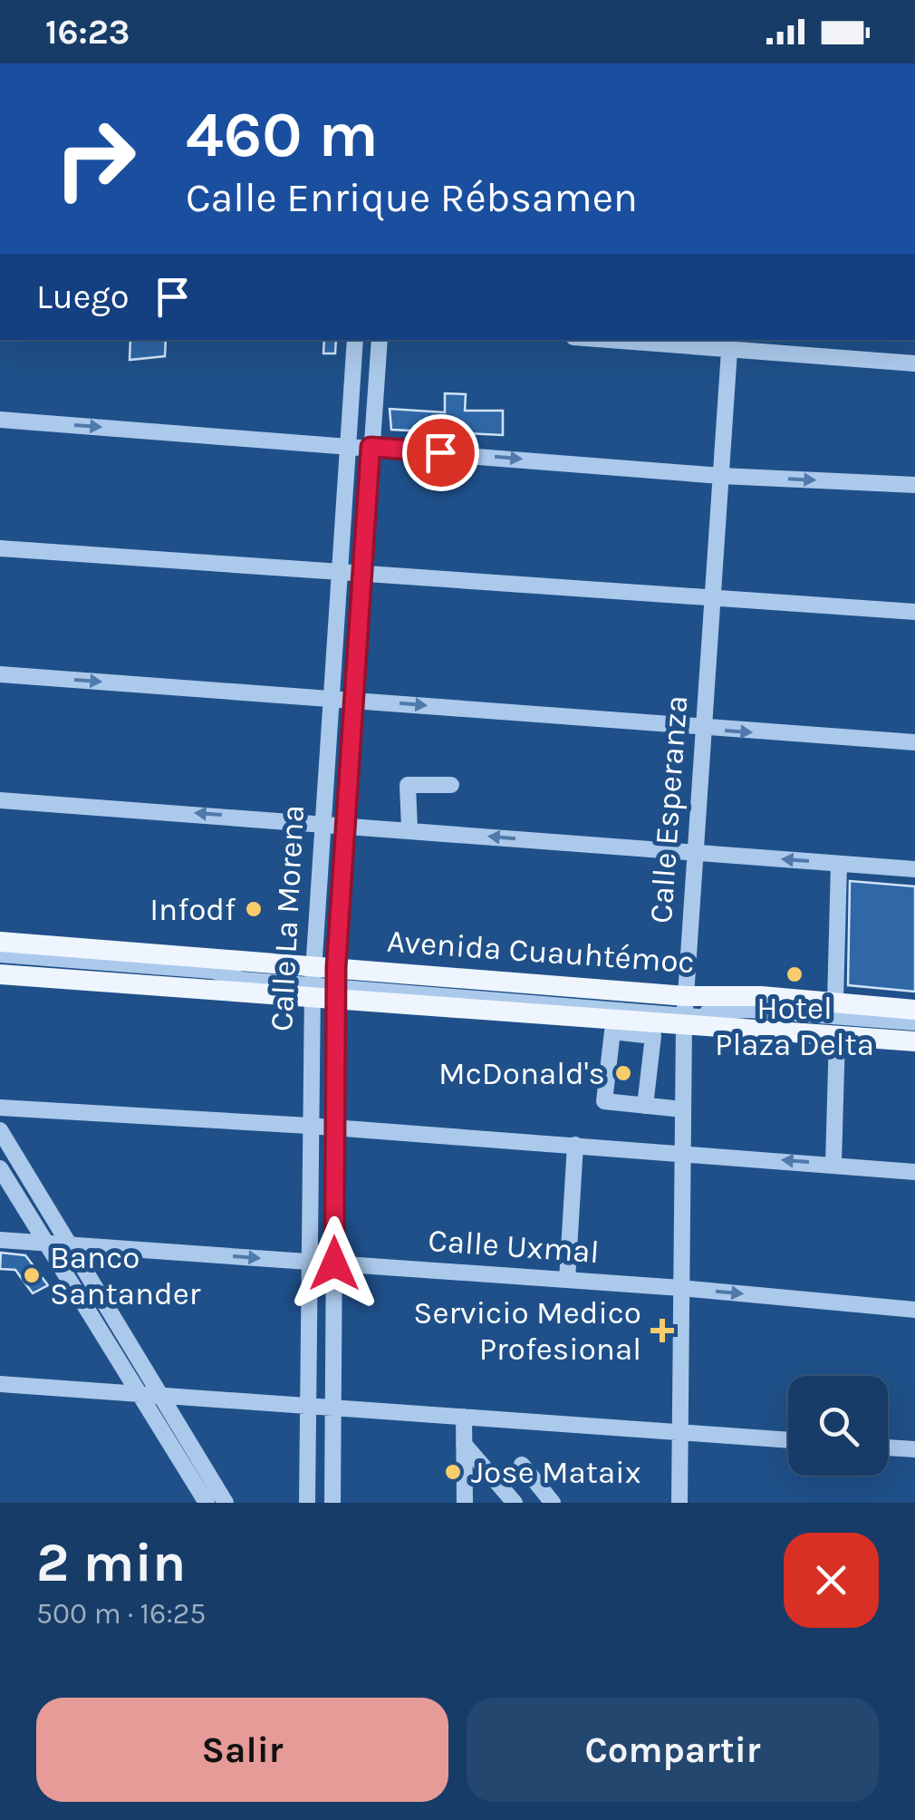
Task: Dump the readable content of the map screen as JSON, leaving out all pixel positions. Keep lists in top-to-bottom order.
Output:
{
  "streets": {
    "main road": ["Avenida Cuauhtémoc"],
    "street": ["Calle Esperanza", "Calle La Morena", "Calle Uxmal"]
  },
  "crossings": [
    ["Calle Esperanza", "Avenida Cuauhtémoc"],
    ["Calle Esperanza", "Calle Uxmal"],
    ["Calle La Morena", "Avenida Cuauhtémoc"],
    ["Calle La Morena", "Calle Uxmal"]
  ],
  "places": {
    "other": [
      "Infodf",
      "Hotel Plaza Delta",
      "McDonald's",
      "Banco Santander",
      "Jose Mataix"
    ],
    "health": ["Servicio Medico Profesional"]
  },
  "page": {
    "status": "16:23",
    "turn": ["460 m", "Calle Enrique Rébsamen"],
    "then": "Luego",
    "heading": ["2 min", "500 m · 16:25"],
    "buttons": ["Salir", "Compartir"]
  }
}
